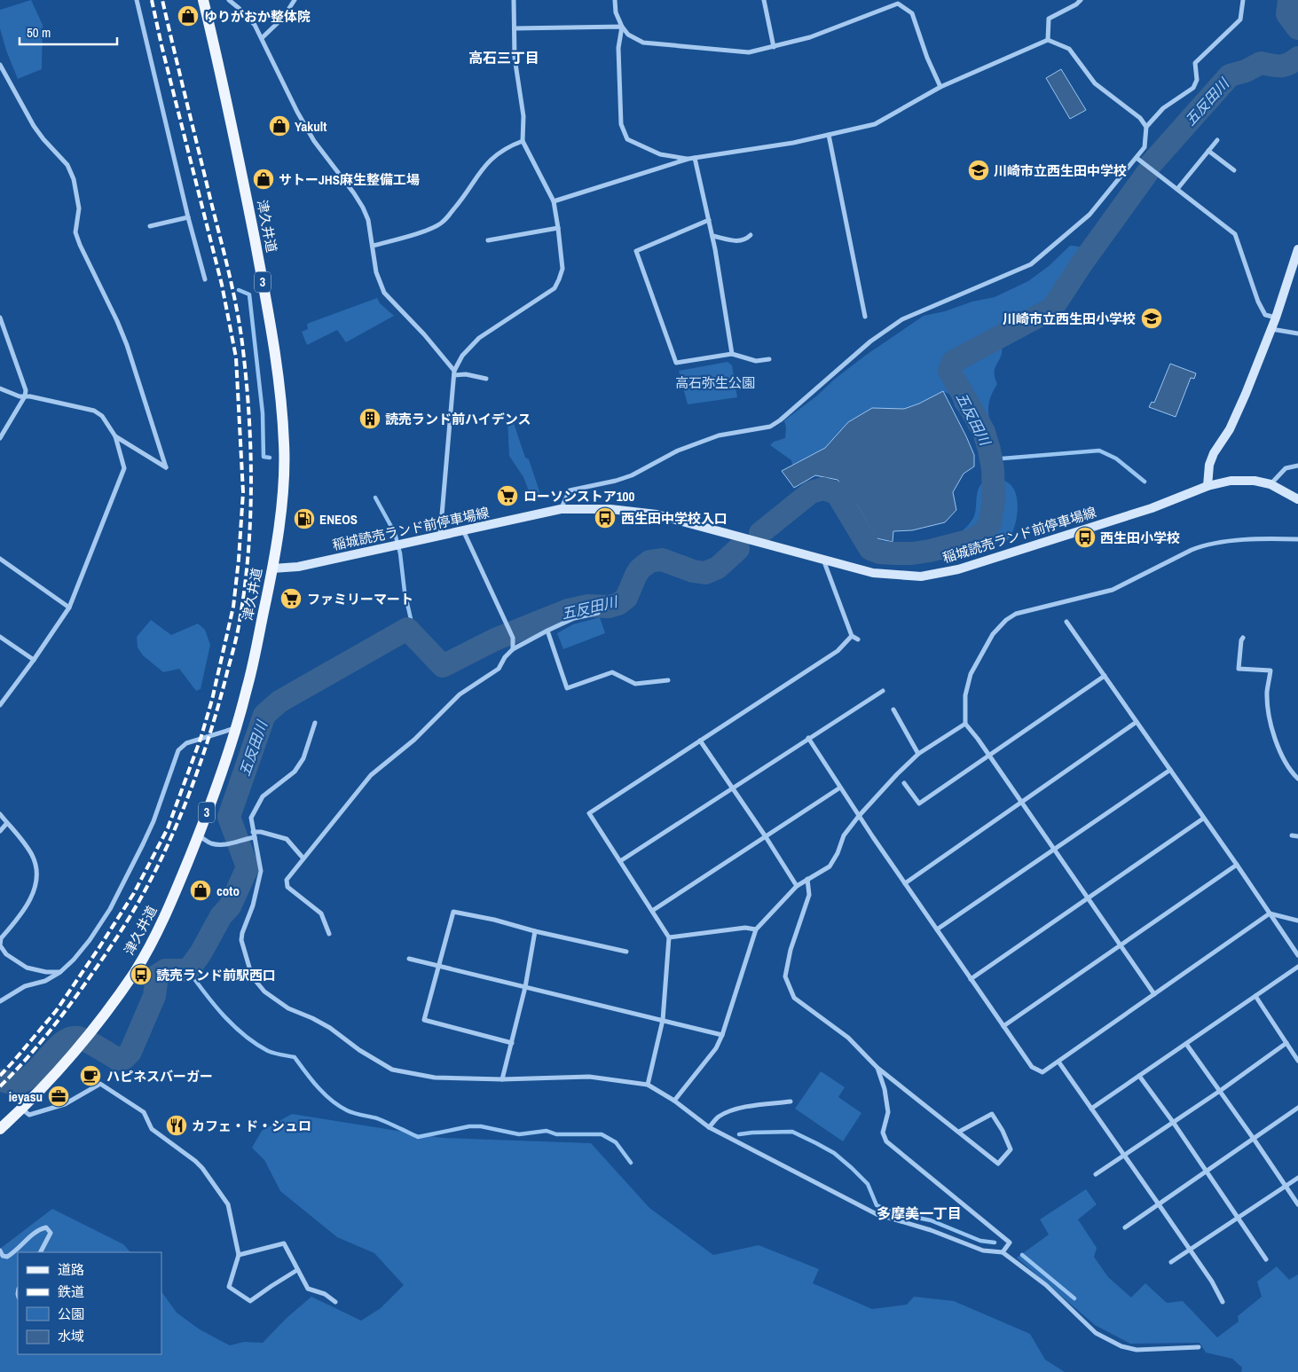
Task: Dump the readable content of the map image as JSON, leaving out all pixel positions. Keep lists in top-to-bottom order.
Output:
{
  "streets": {
    "main road": ["津久井道", "3", "稲城読売ランド前停車場線"]
  },
  "crossings": [
    ["津久井道", "稲城読売ランド前停車場線"]
  ],
  "districts": ["高石三丁目", "多摩美一丁目"],
  "water": ["五反田川"],
  "parks": ["高石弥生公園"],
  "places": {
    "shop": [
      "ゆりがおか整体院",
      "Yakult",
      "サトーJHS麻生整備工場",
      "coto"
    ],
    "school or university": ["川崎市立西生田中学校", "川崎市立西生田小学校"],
    "building": ["読売ランド前ハイデンス"],
    "supermarket": ["ローソンストア100", "ファミリーマート"],
    "bus stop": ["西生田中学校入口", "西生田小学校", "読売ランド前駅西口"],
    "fuel station": ["ENEOS"],
    "cafe": ["ハピネスバーガー"],
    "office": ["ieyasu"],
    "restaurant": ["カフェ・ド・シュロ"]
  },
  "legend": [
    "道路",
    "鉄道",
    "公園",
    "水域"
  ],
  "scale_bar": "50 m"
}
